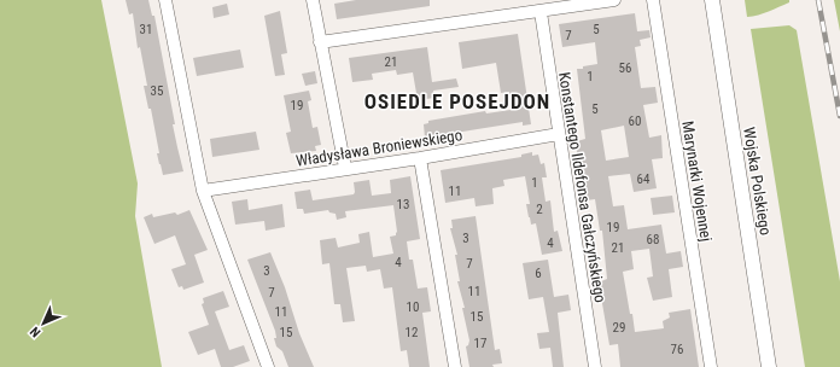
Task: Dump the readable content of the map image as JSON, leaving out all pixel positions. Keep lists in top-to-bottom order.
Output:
{
  "streets": {
    "street": [
      "Władysława Broniewskiego",
      "Marynarki Wojennej",
      "Wojska Polskiego",
      "Konstantego Ildefonsa Gałczyńskiego"
    ]
  },
  "crossings": [
    ["Władysława Broniewskiego", "Konstantego Ildefonsa Gałczyńskiego"]
  ],
  "districts": ["OSIEDLE POSEJDON"],
  "house_numbers": [
    "31",
    "5",
    "7",
    "21",
    "56",
    "1",
    "35",
    "19",
    "5",
    "60",
    "64",
    "1",
    "11",
    "13",
    "2",
    "19",
    "3",
    "68",
    "4",
    "21",
    "4",
    "7",
    "3",
    "6",
    "11",
    "7",
    "10",
    "11",
    "15",
    "29",
    "15",
    "12",
    "17",
    "76"
  ],
  "north": "bottom left"
}
